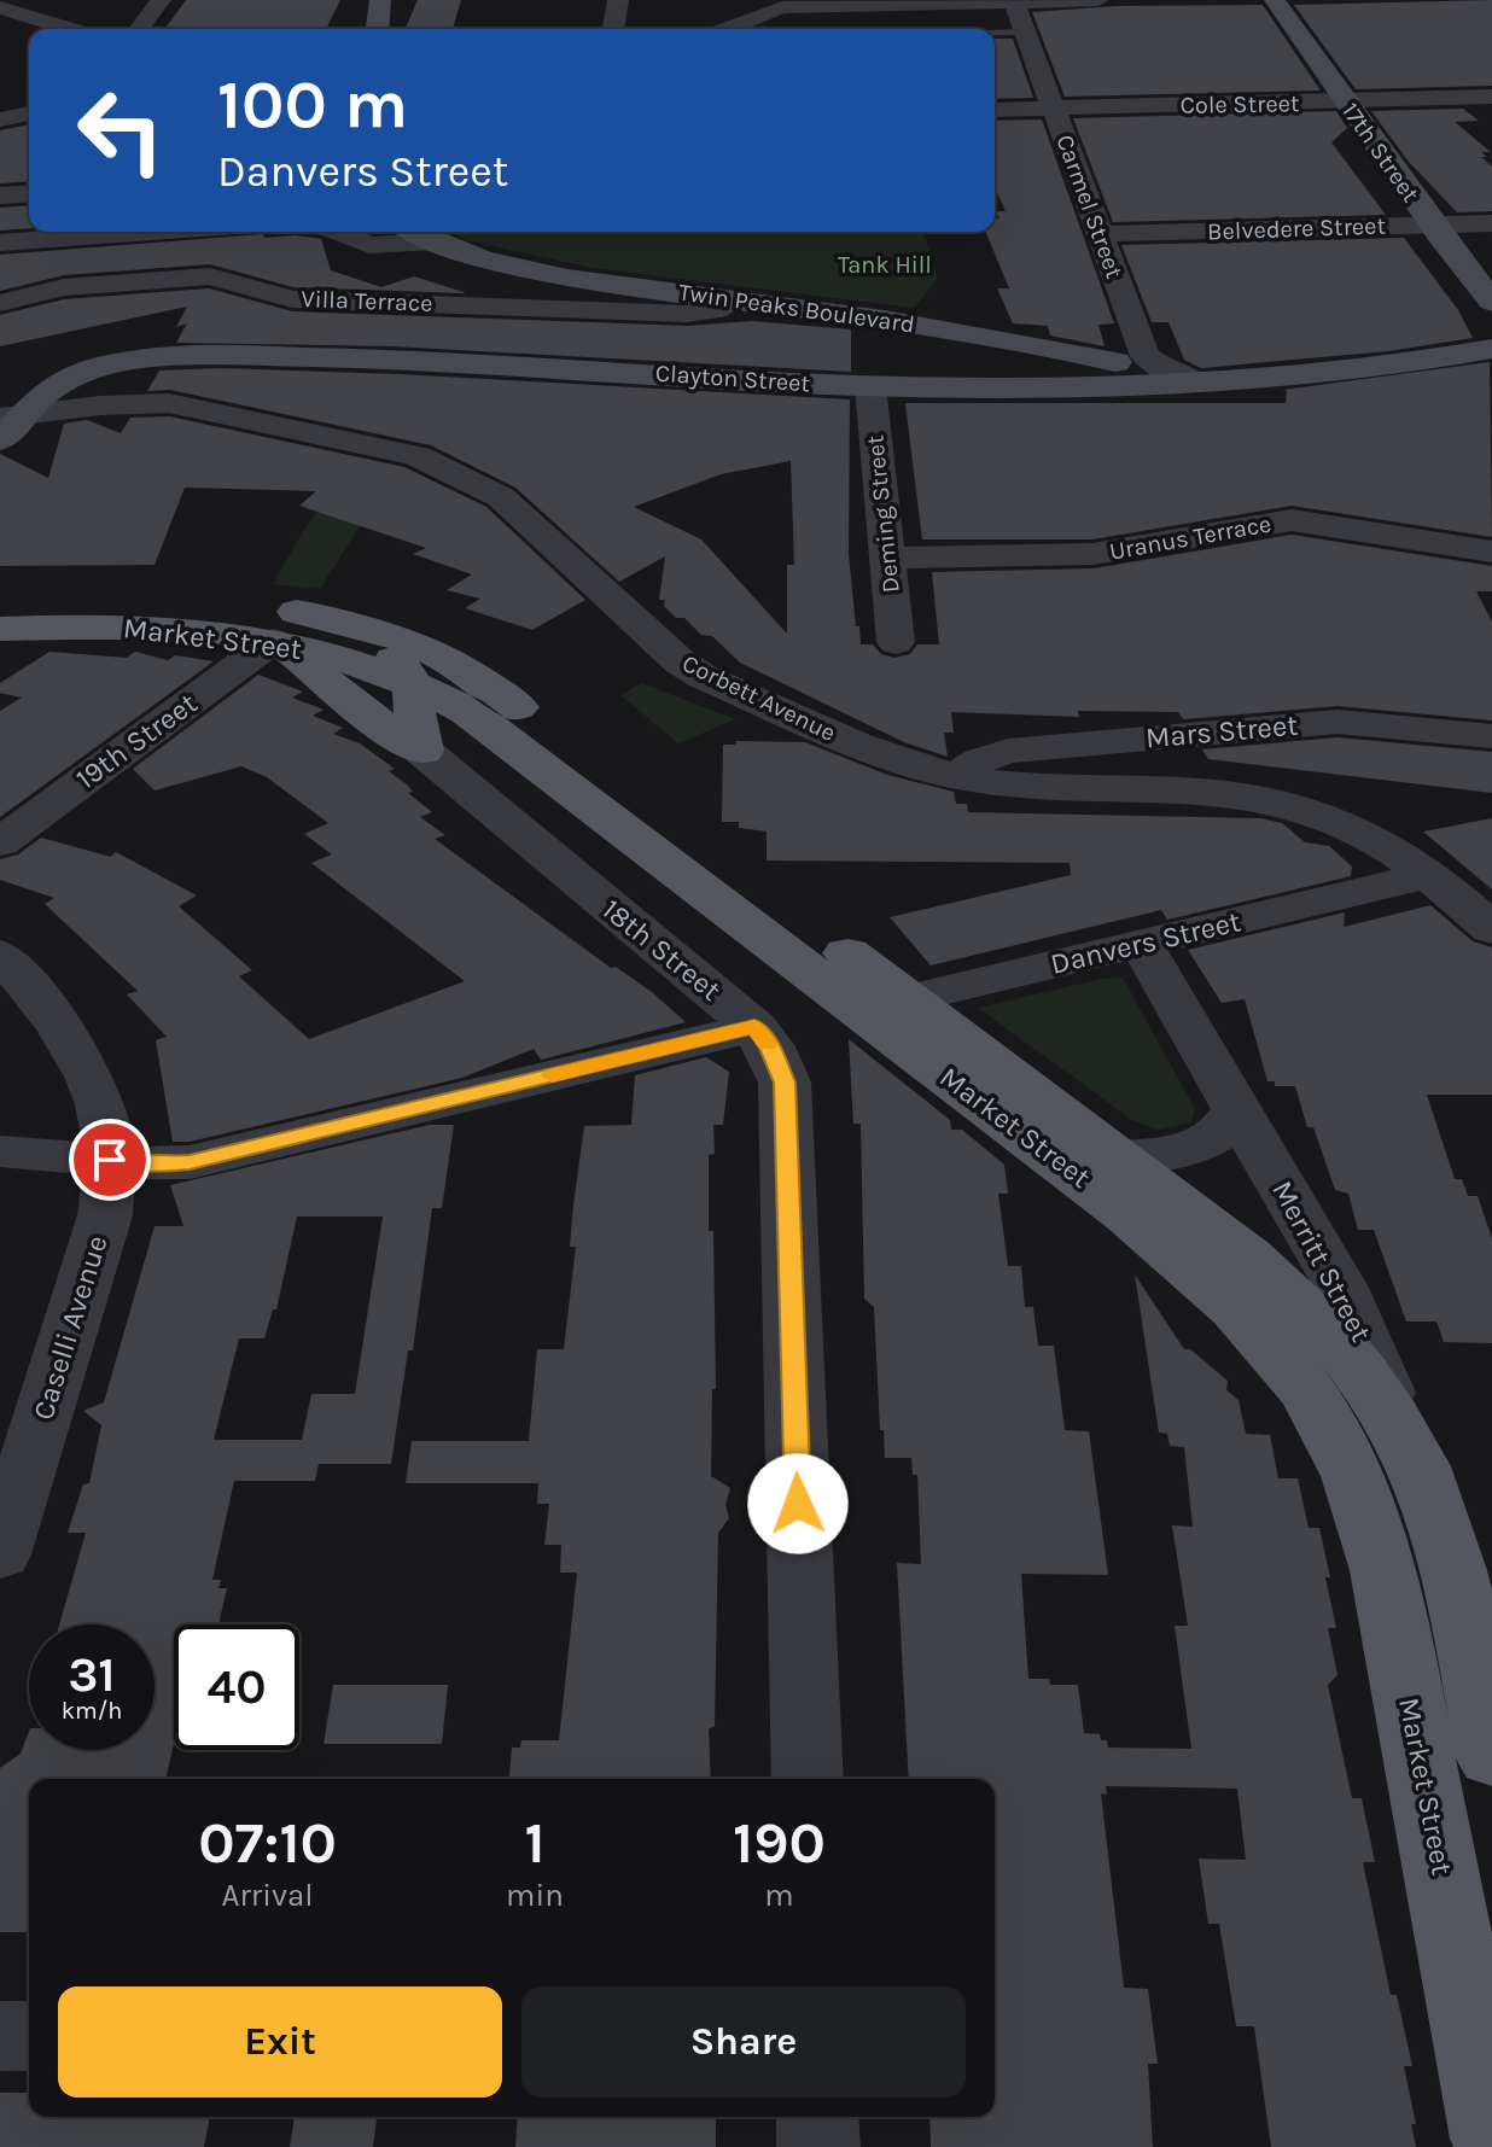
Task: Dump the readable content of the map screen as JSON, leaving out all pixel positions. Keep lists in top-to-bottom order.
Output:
{
  "streets": {
    "main road": [
      "17th Street",
      "Twin Peaks Boulevard",
      "Clayton Street",
      "Market Street"
    ],
    "street": [
      "Cole Street",
      "Carmel Street",
      "Belvedere Street",
      "Villa Terrace",
      "Deming Street",
      "Uranus Terrace",
      "Corbett Avenue",
      "Mars Street",
      "19th Street",
      "Danvers Street",
      "18th Street",
      "Merritt Street",
      "Caselli Avenue"
    ]
  },
  "crossings": [
    ["Cole Street", "17th Street"],
    ["Cole Street", "Carmel Street"],
    ["17th Street", "Belvedere Street"],
    ["Carmel Street", "Belvedere Street"],
    ["Carmel Street", "Twin Peaks Boulevard"],
    ["Carmel Street", "Clayton Street"],
    ["Villa Terrace", "Twin Peaks Boulevard"],
    ["Twin Peaks Boulevard", "Clayton Street"],
    ["Clayton Street", "Deming Street"],
    ["Clayton Street", "Corbett Avenue"],
    ["Deming Street", "Uranus Terrace"],
    ["Market Street", "19th Street"],
    ["Market Street", "Danvers Street"],
    ["Market Street", "Merritt Street"],
    ["Corbett Avenue", "Mars Street"],
    ["Corbett Avenue", "Danvers Street"],
    ["Danvers Street", "Merritt Street"]
  ],
  "parks": ["Tank Hill"],
  "page": {
    "turn": ["100 m", "Danvers Street"],
    "speed": "31 km/h",
    "limit": "40",
    "eta": [
      "07:10",
      "Arrival",
      "1",
      "min",
      "190",
      "m"
    ],
    "buttons": ["Exit", "Share"]
  }
}
